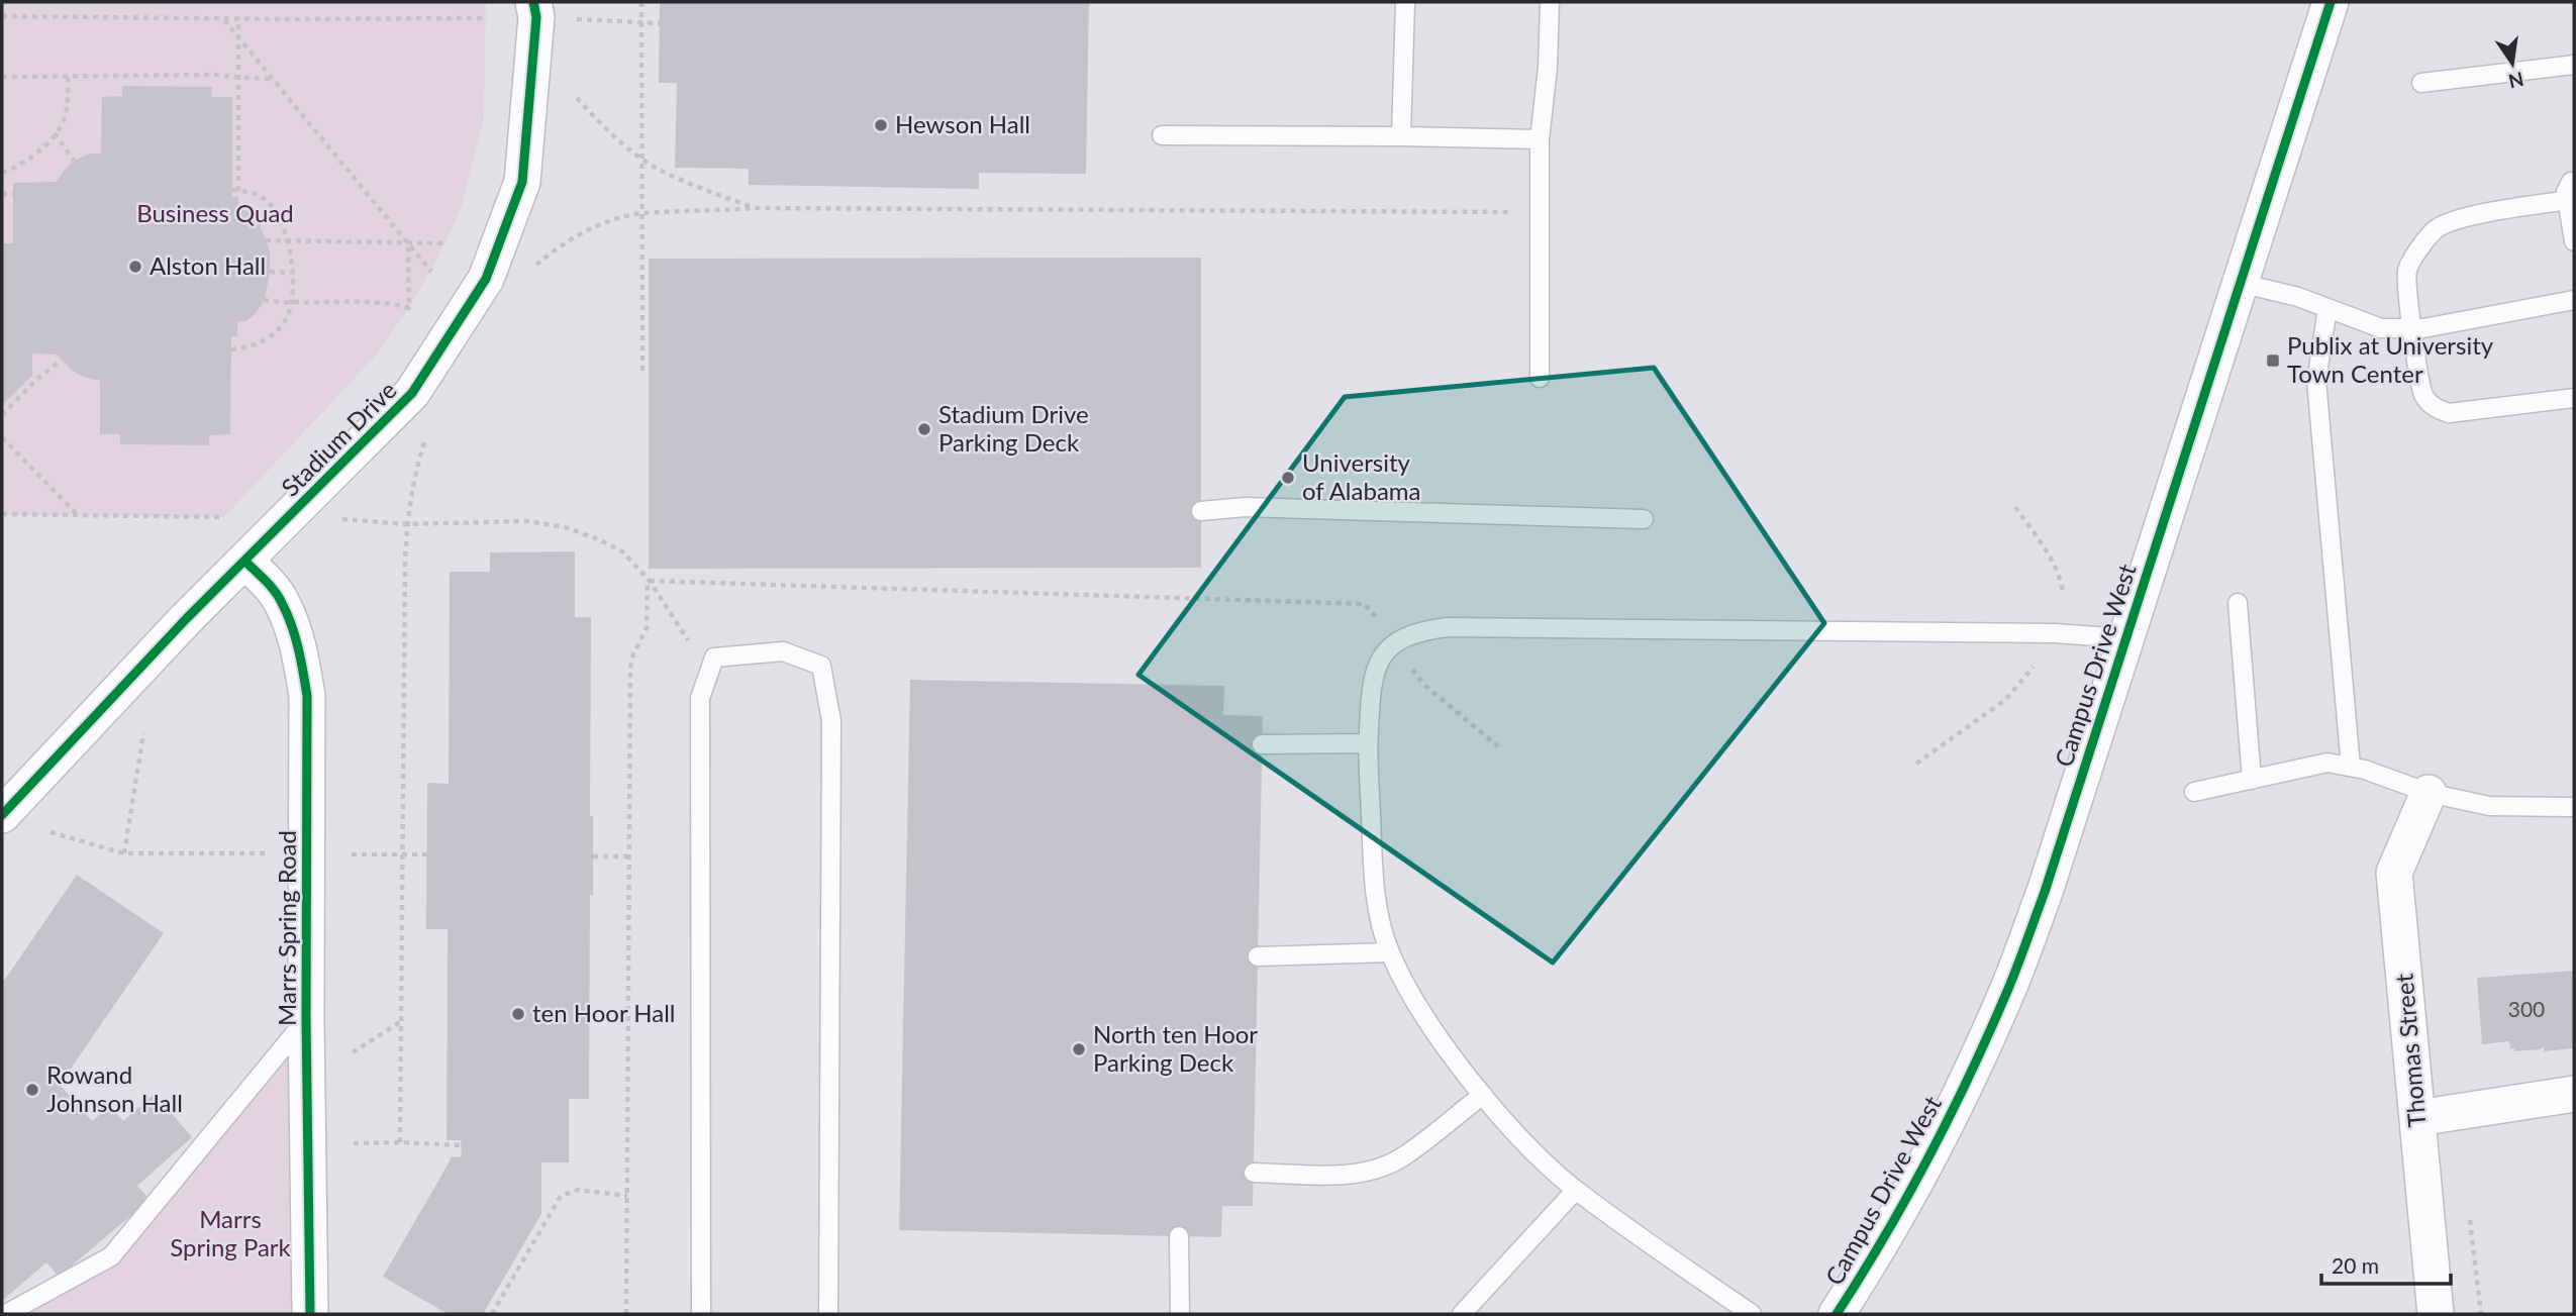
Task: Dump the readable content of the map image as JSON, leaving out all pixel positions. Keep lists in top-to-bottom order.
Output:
{
  "streets": {
    "street": [
      "Stadium Drive",
      "Campus Drive West",
      "Marrs Spring Road",
      "Thomas Street"
    ]
  },
  "crossings": [
    ["Stadium Drive", "Marrs Spring Road"]
  ],
  "parks": ["Business Quad", "Marrs Spring Park"],
  "places": {
    "other": [
      "Hewson Hall",
      "Alston Hall",
      "Stadium Drive Parking Deck",
      "University of Alabama",
      "ten Hoor Hall",
      "North ten Hoor Parking Deck",
      "Rowand Johnson Hall"
    ],
    "transit": ["Publix at University Town Center"]
  },
  "house_numbers": ["300"],
  "scale_bar": "20 m",
  "north": "bottom"
}
